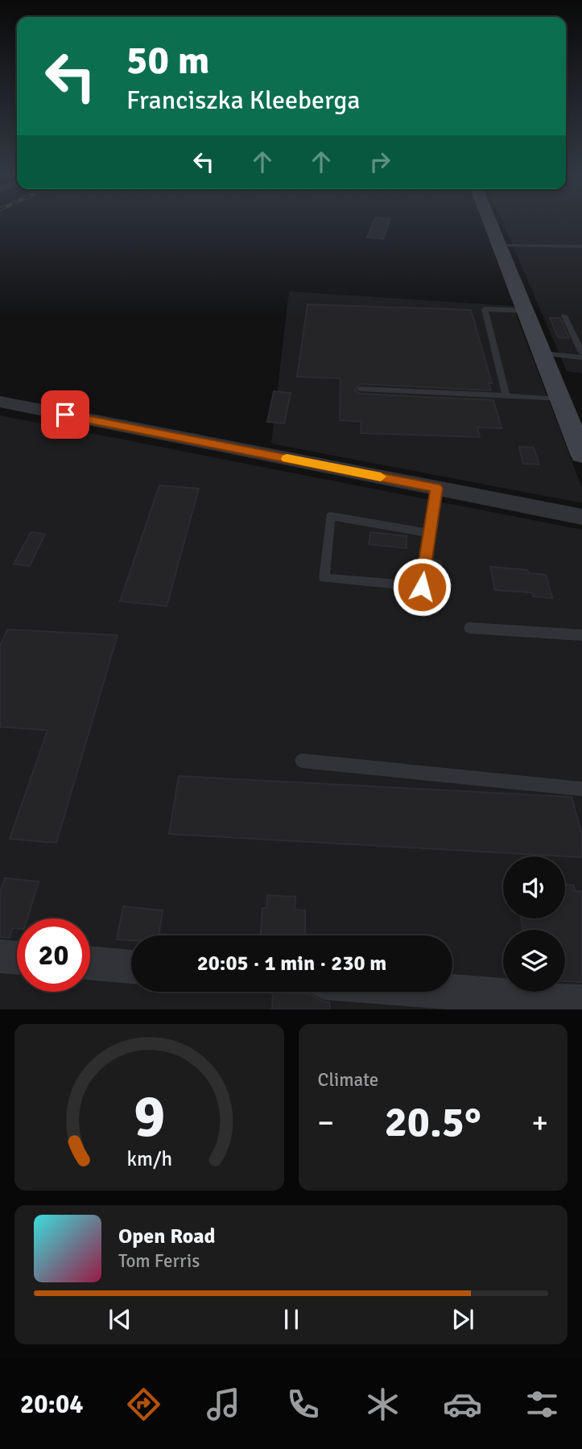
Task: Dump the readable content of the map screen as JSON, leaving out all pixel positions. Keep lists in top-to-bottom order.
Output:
{
  "page": {
    "turn": ["50 m", "Franciszka Kleeberga"],
    "limit": "20",
    "trip": "20:05 · 1 min · 230 m",
    "tile": "Climate",
    "heat": ["−", "20.5°", "+"],
    "song": ["Open Road", "Tom Ferris"],
    "tabs": "20:04",
    "gauge": ["9", "km/h"]
  }
}
